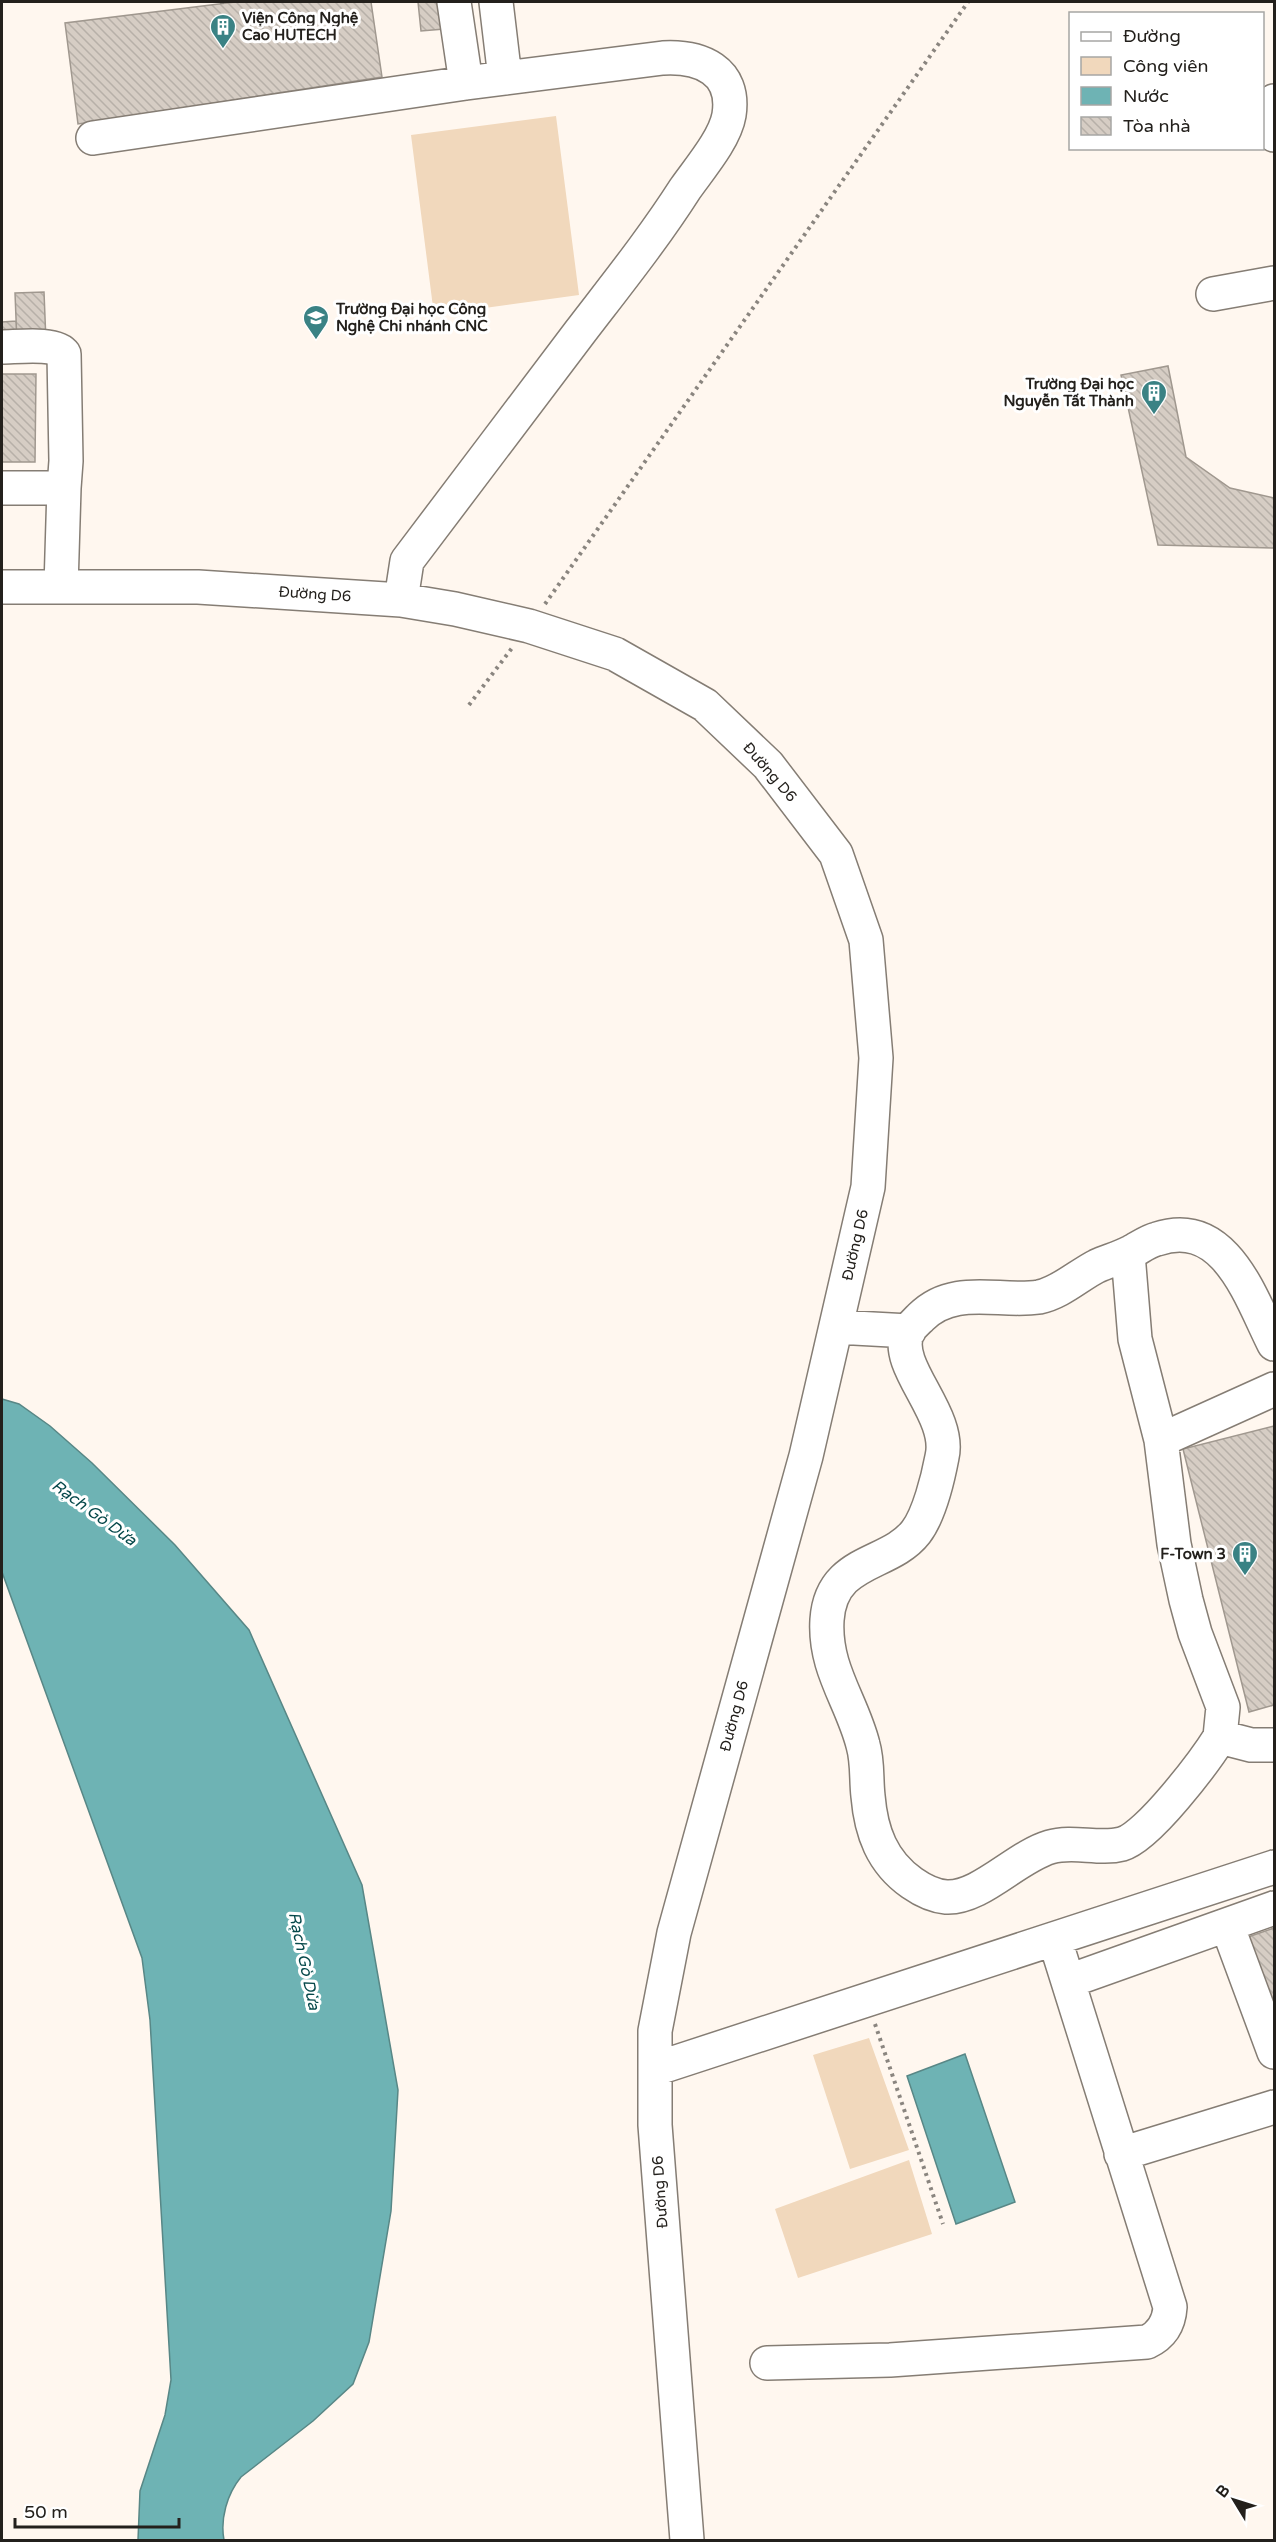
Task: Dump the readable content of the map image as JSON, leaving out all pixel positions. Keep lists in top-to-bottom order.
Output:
{
  "streets": {
    "street": ["Đường D6"]
  },
  "water": ["Rạch Gò Dừa"],
  "places": {
    "building": ["Viện Công Nghệ Cao HUTECH", "Trường Đại học Nguyễn Tất Thành", "F-Town 3"],
    "school or university": ["Trường Đại học Công Nghệ Chi nhánh CNC"]
  },
  "legend": [
    "Đường",
    "Công viên",
    "Nước",
    "Tòa nhà"
  ],
  "scale_bar": "50 m",
  "north": "top left"
}
